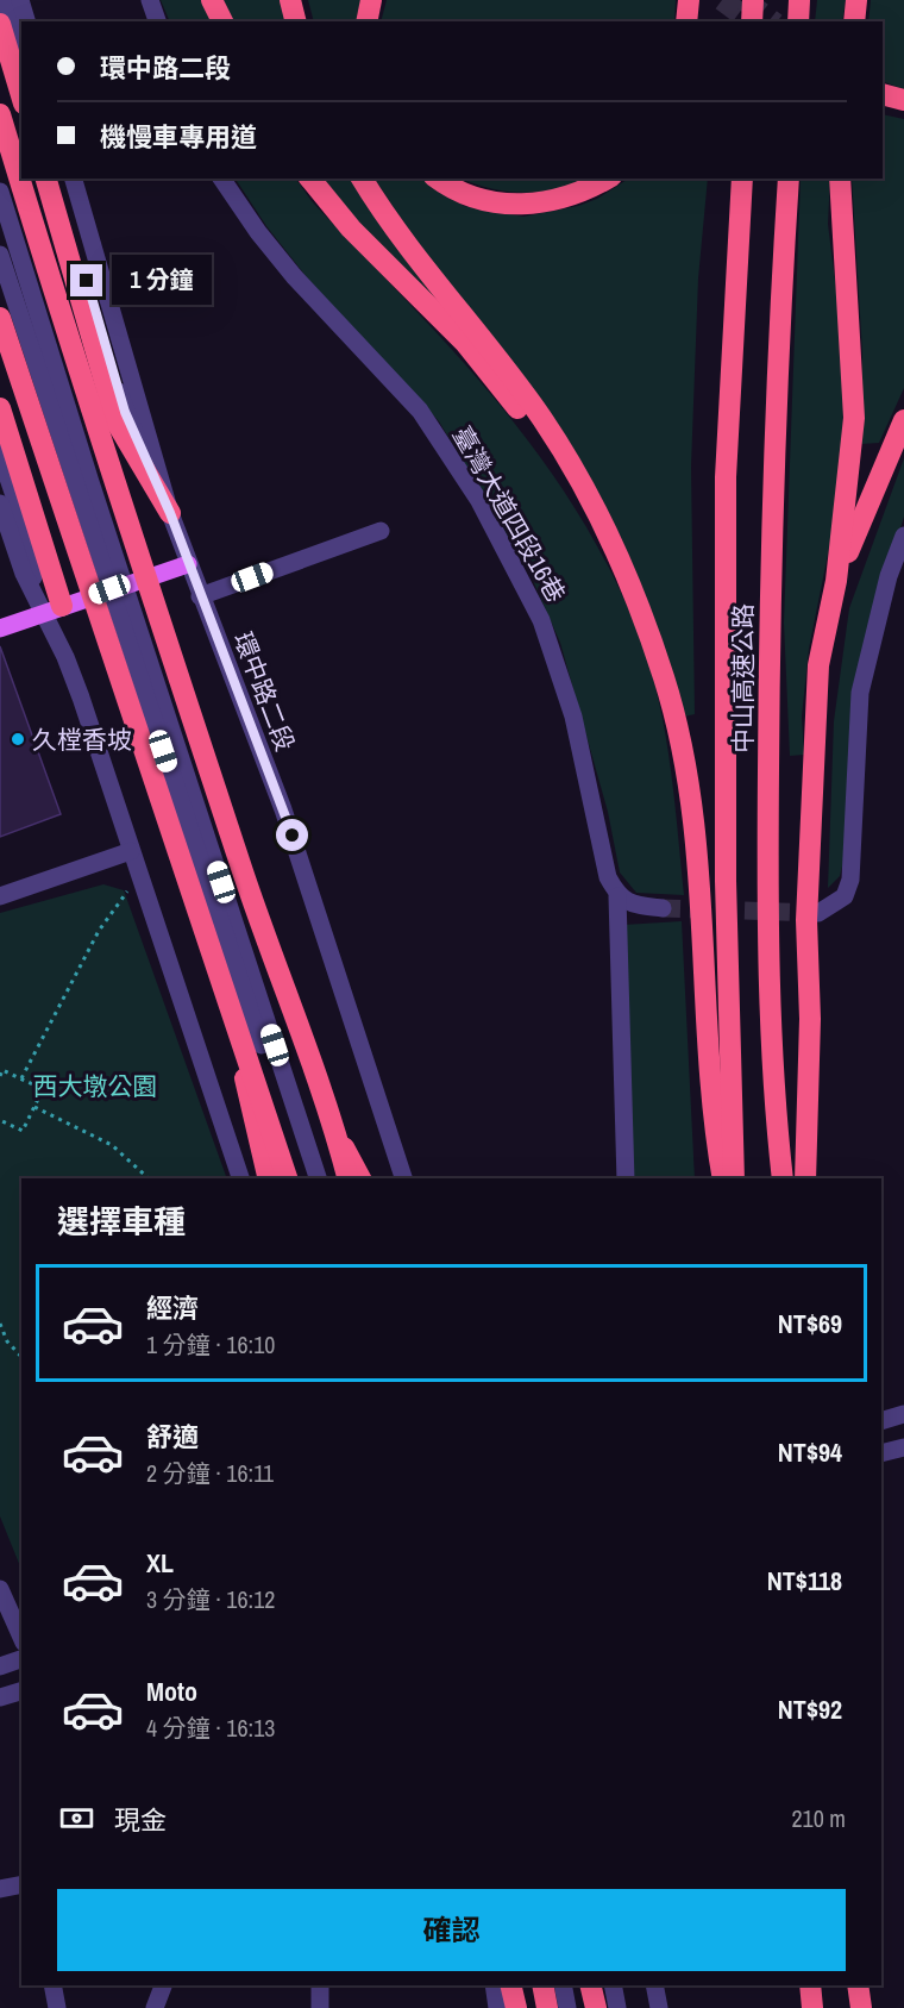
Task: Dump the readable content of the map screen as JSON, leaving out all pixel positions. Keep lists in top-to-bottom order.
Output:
{
  "streets": {
    "highway": ["中山高速公路"],
    "street": ["臺灣大道四段16巷", "環中路二段"]
  },
  "parks": ["西大墩公園"],
  "places": ["久樘香坡"],
  "page": {
    "banner": ["環中路二段", "機慢車專用道"],
    "bubble": "1 分鐘",
    "heading": "選擇車種",
    "list": [
      {
        "name": "經濟",
        "note": "1 分鐘 · 16:10",
        "value": "NT$69"
      },
      {
        "name": "舒適",
        "note": "2 分鐘 · 16:11",
        "value": "NT$94"
      },
      {
        "name": "XL",
        "note": "3 分鐘 · 16:12",
        "value": "NT$118"
      },
      {
        "name": "Moto",
        "note": "4 分鐘 · 16:13",
        "value": "NT$92"
      }
    ],
    "pay": ["現金", "210 m"],
    "buttons": "確認"
  }
}
